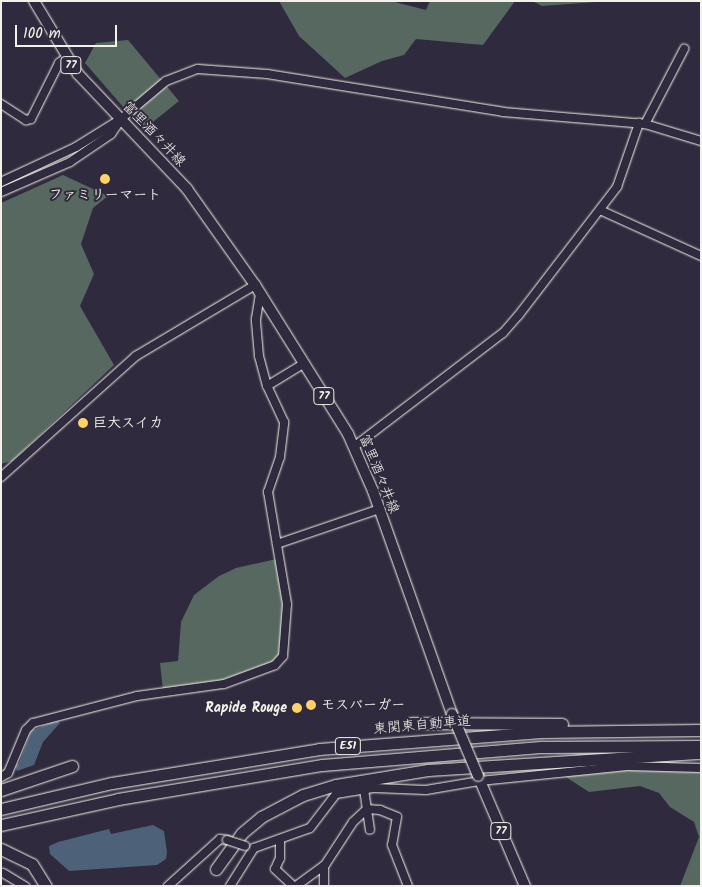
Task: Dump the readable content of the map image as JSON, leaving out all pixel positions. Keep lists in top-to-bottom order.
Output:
{
  "streets": {
    "highway": ["東関東自動車道", "E51"],
    "main road": ["77", "富里酒々井線"]
  },
  "places": [
    "ファミリーマート",
    "巨大スイカ",
    "モスバーガー",
    "Rapide Rouge"
  ],
  "scale_bar": "100 m"
}
